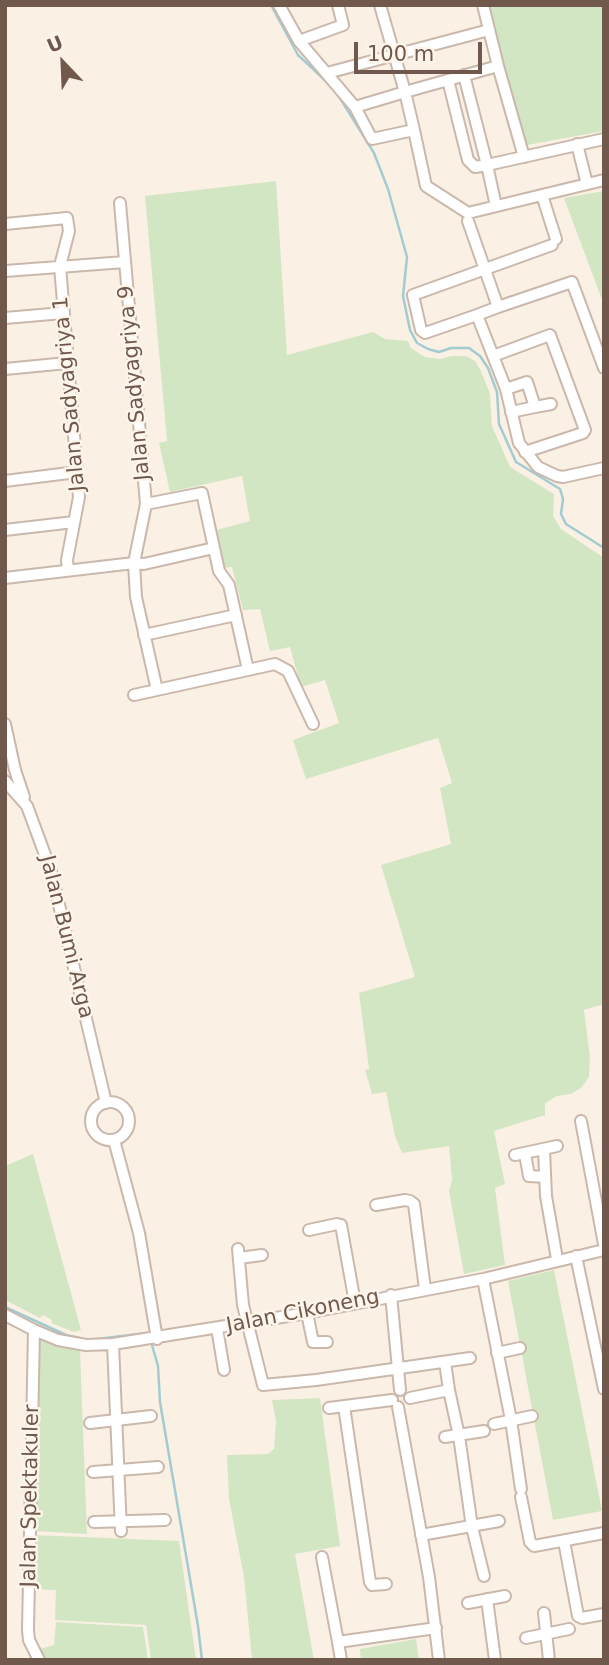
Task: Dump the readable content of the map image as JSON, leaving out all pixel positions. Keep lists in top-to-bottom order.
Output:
{
  "streets": {
    "street": [
      "Jalan Sadyagriya 9",
      "Jalan Sadyagriya 1",
      "Jalan Bumi Arga",
      "Jalan Cikoneng",
      "Jalan Spektakuler"
    ]
  },
  "crossings": [
    ["Jalan Cikoneng", "Jalan Spektakuler"]
  ],
  "scale_bar": "100 m",
  "north": "top left"
}
